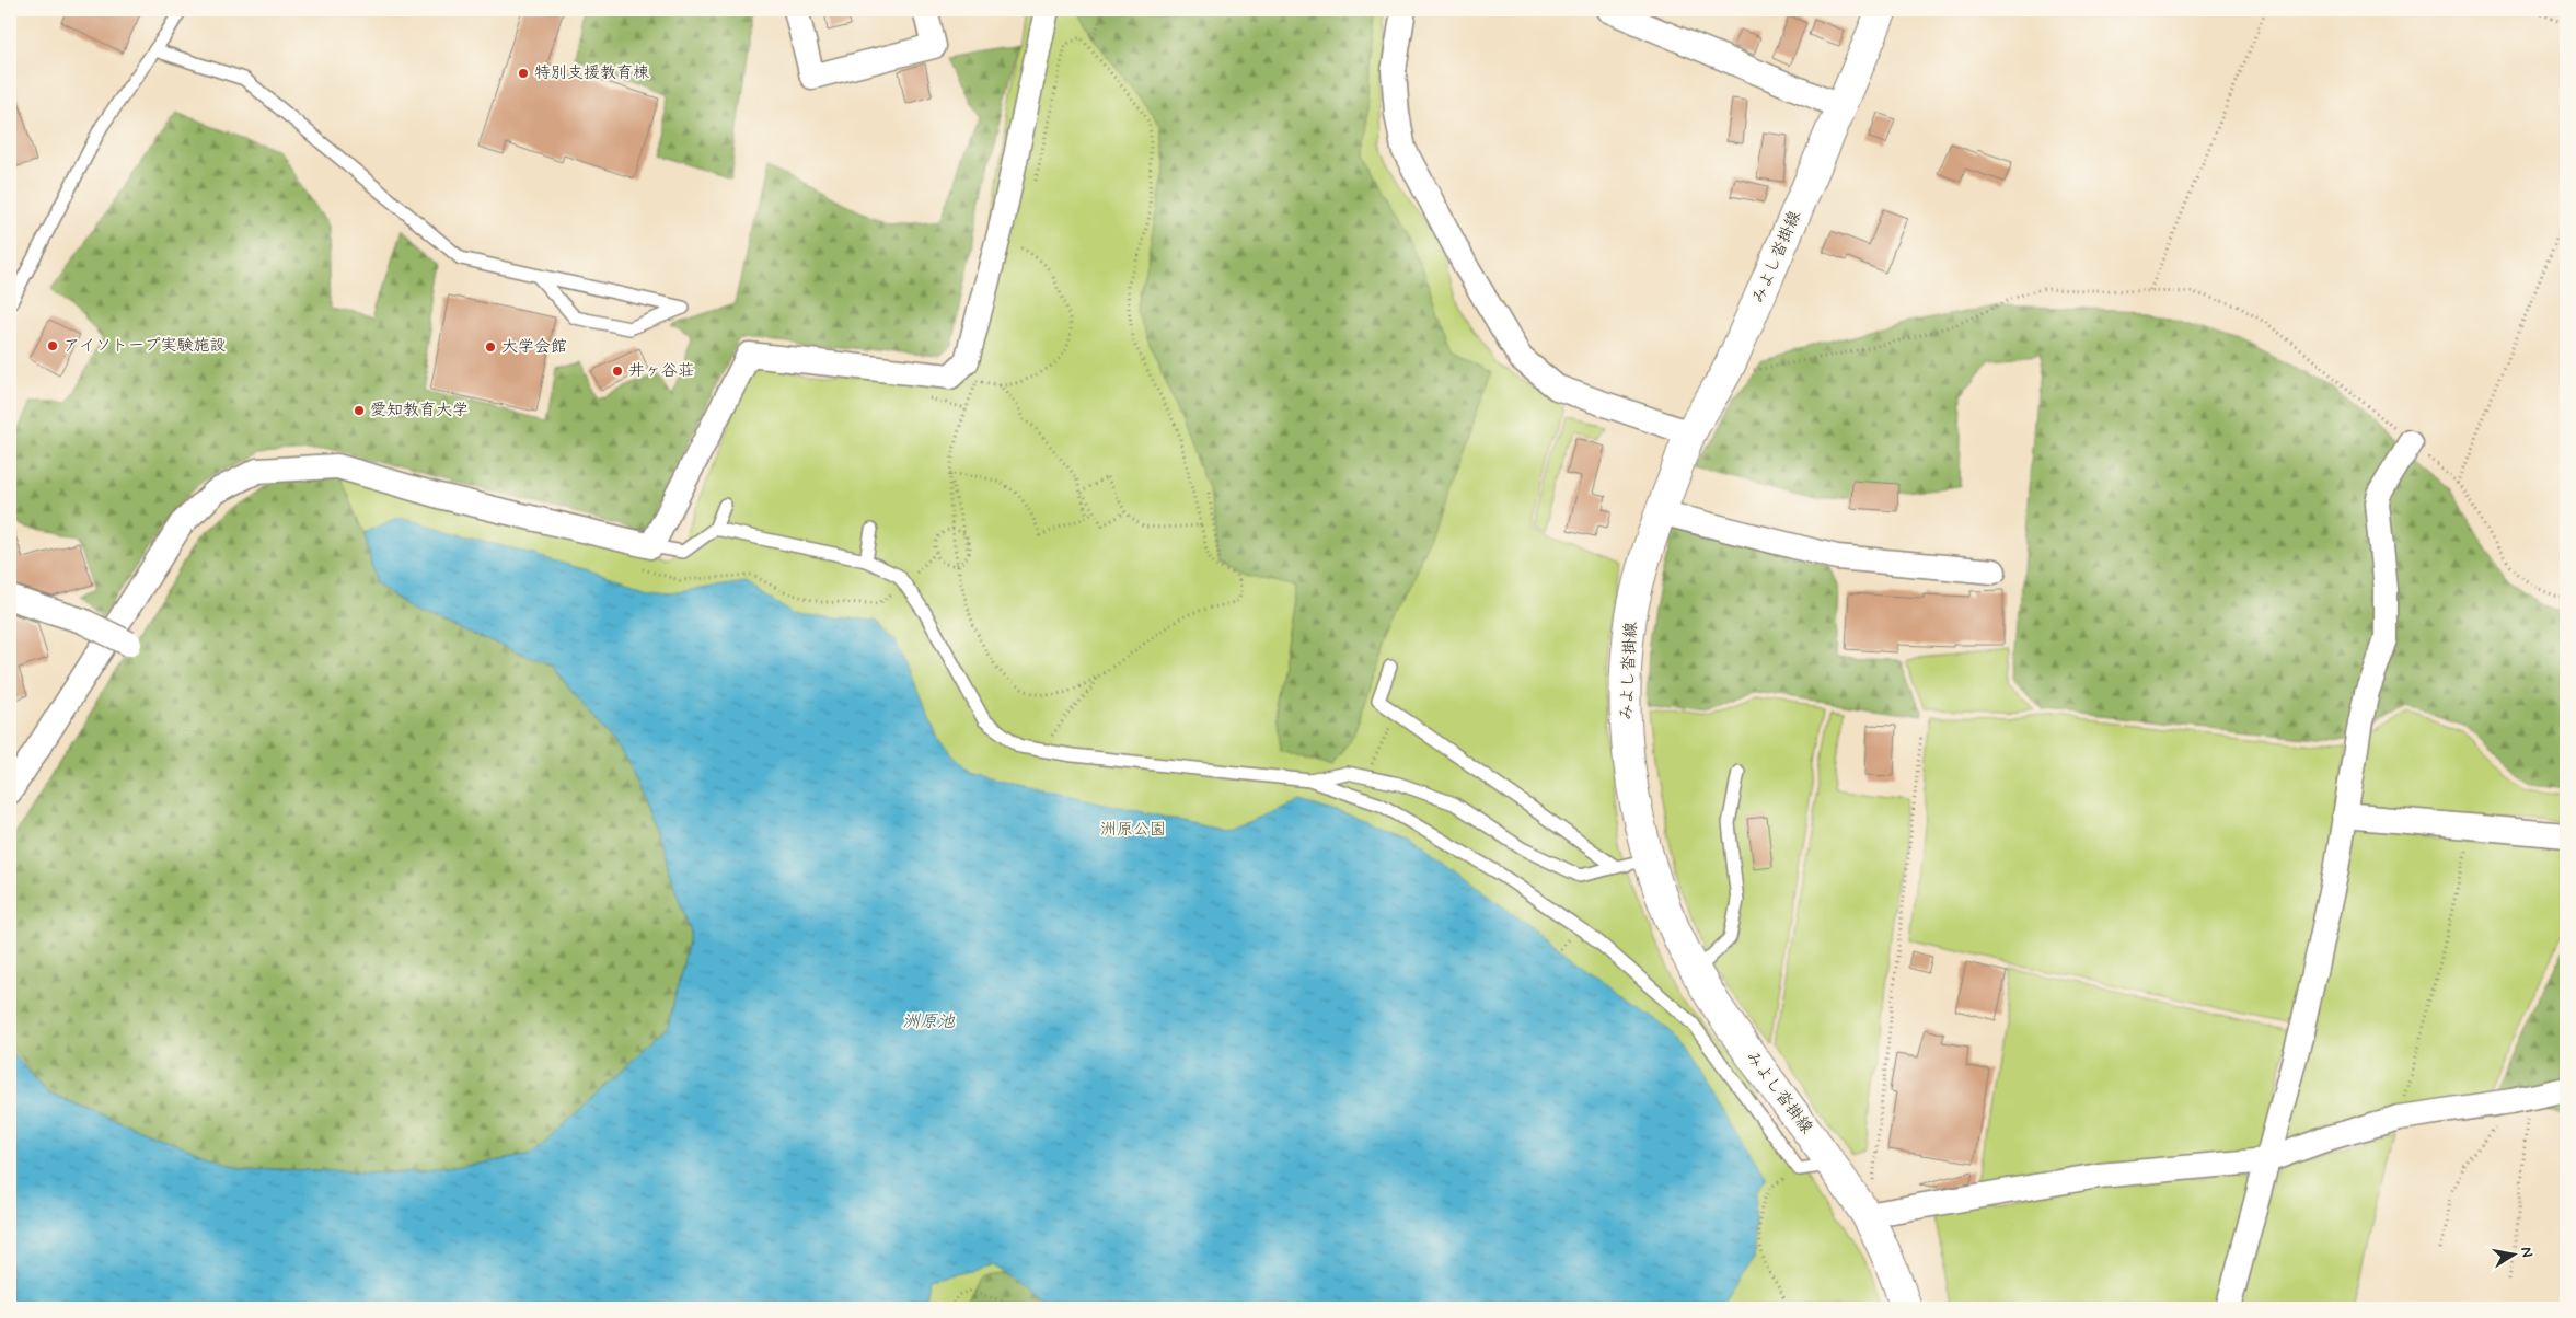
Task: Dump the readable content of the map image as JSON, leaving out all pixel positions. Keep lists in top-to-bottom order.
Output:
{
  "streets": {
    "main road": ["みよし沓掛線"]
  },
  "water": ["洲原池"],
  "parks": ["洲原公園"],
  "places": [
    "特別支援教育棟",
    "アイソトープ実験施設",
    "大学会館",
    "井ヶ谷荘",
    "愛知教育大学"
  ],
  "north": "right"
}
